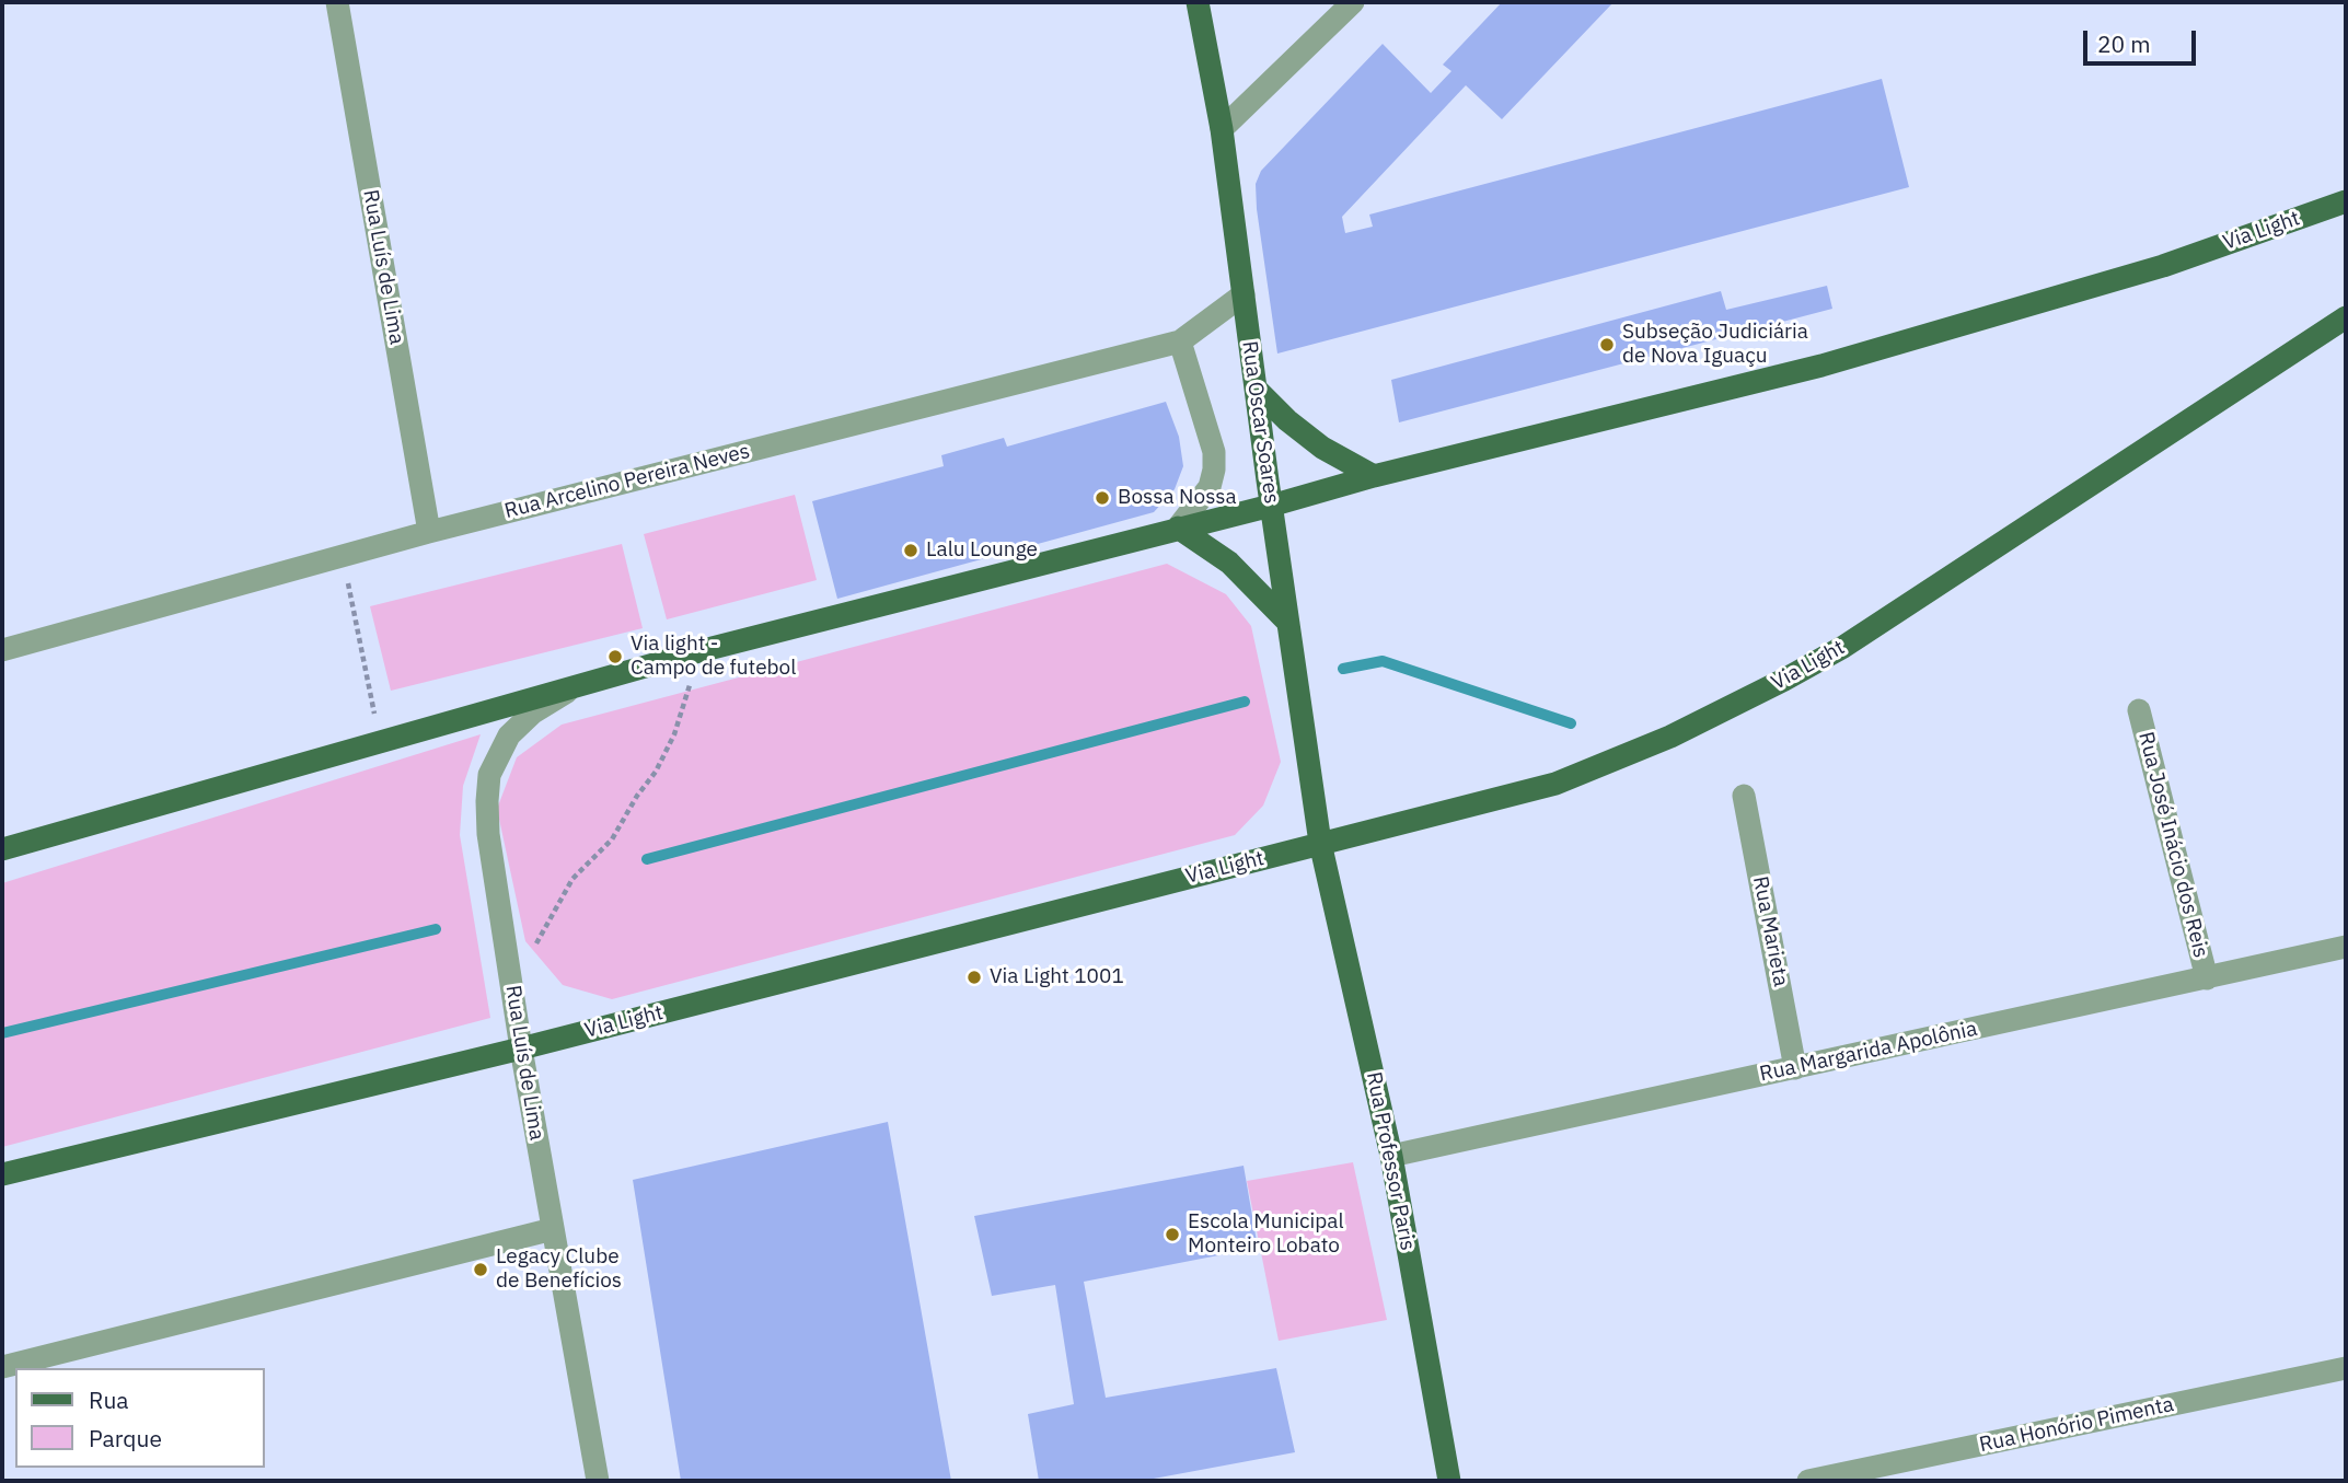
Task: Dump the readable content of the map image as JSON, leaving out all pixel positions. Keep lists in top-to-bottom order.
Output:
{
  "streets": {
    "main road": ["Via Light", "Rua Oscar Soares", "Rua Professor Paris"],
    "street": [
      "Rua Luís de Lima",
      "Rua Arcelino Pereira Neves",
      "Rua José Inácio dos Reis",
      "Rua Marieta",
      "Rua Margarida Apolônia",
      "Rua Honório Pimenta"
    ]
  },
  "crossings": [
    ["Via Light", "Rua Luís de Lima"],
    ["Via Light", "Rua Oscar Soares"],
    ["Via Light", "Rua Professor Paris"],
    ["Rua Luís de Lima", "Rua Arcelino Pereira Neves"],
    ["Rua Oscar Soares", "Rua Arcelino Pereira Neves"],
    ["Rua Oscar Soares", "Rua Professor Paris"],
    ["Rua José Inácio dos Reis", "Rua Margarida Apolônia"],
    ["Rua Marieta", "Rua Margarida Apolônia"],
    ["Rua Margarida Apolônia", "Rua Professor Paris"]
  ],
  "places": [
    "Subseção Judiciária de Nova Iguaçu",
    "Bossa Nossa",
    "Lalu Lounge",
    "Via light - Campo de futebol",
    "Via Light 1001",
    "Escola Municipal Monteiro Lobato",
    "Legacy Clube de Benefícios"
  ],
  "legend": ["Rua", "Parque"],
  "scale_bar": "20 m"
}
